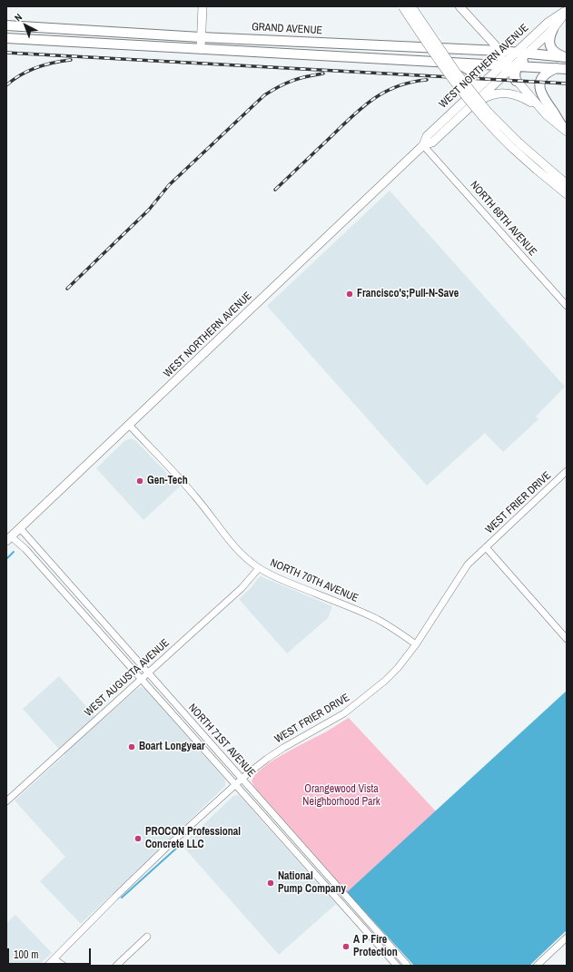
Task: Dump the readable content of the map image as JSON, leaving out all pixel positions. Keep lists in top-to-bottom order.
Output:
{
  "streets": {
    "highway": ["GRAND AVENUE"],
    "main road": ["WEST NORTHERN AVENUE"],
    "street": [
      "NORTH 68TH AVENUE",
      "WEST FRIER DRIVE",
      "NORTH 70TH AVENUE",
      "WEST AUGUSTA AVENUE",
      "NORTH 71ST AVENUE"
    ]
  },
  "crossings": [
    ["GRAND AVENUE", "WEST NORTHERN AVENUE"],
    ["WEST NORTHERN AVENUE", "NORTH 68TH AVENUE"],
    ["WEST NORTHERN AVENUE", "NORTH 70TH AVENUE"],
    ["WEST NORTHERN AVENUE", "NORTH 71ST AVENUE"],
    ["WEST FRIER DRIVE", "NORTH 70TH AVENUE"],
    ["WEST FRIER DRIVE", "NORTH 71ST AVENUE"],
    ["NORTH 70TH AVENUE", "WEST AUGUSTA AVENUE"],
    ["WEST AUGUSTA AVENUE", "NORTH 71ST AVENUE"]
  ],
  "parks": ["Orangewood Vista Neighborhood Park"],
  "places": [
    "Francisco's;Pull-N-Save",
    "Gen-Tech",
    "Boart Longyear",
    "PROCON Professional Concrete LLC",
    "National Pump Company",
    "A P Fire Protection"
  ],
  "scale_bar": "100 m",
  "north": "top left"
}
